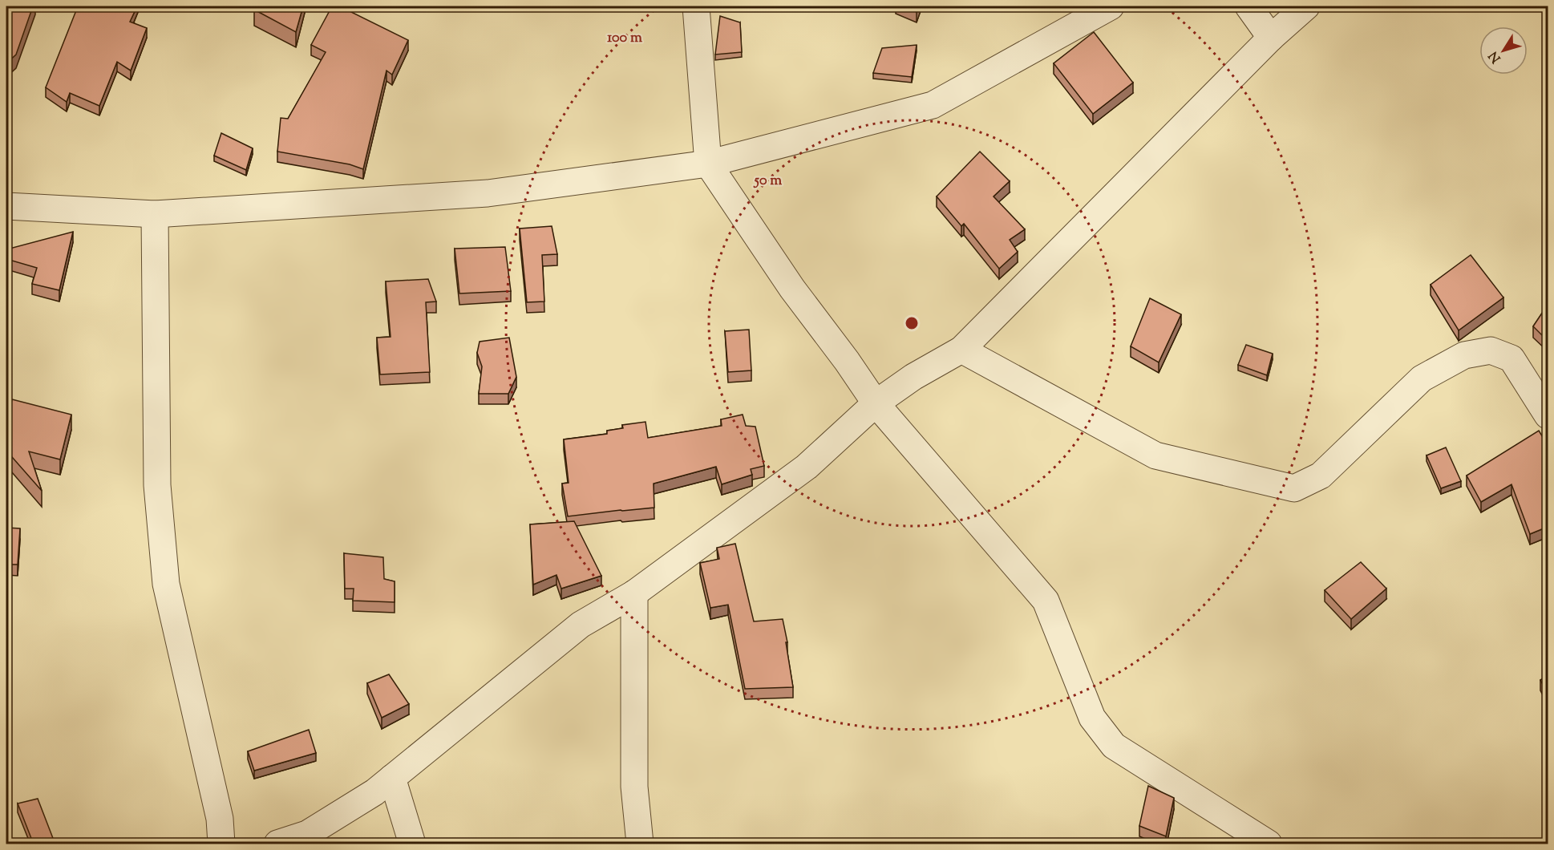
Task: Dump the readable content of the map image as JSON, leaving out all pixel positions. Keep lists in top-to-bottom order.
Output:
{
  "north": "bottom left",
  "rings": ["100 m", "50 m"]
}
